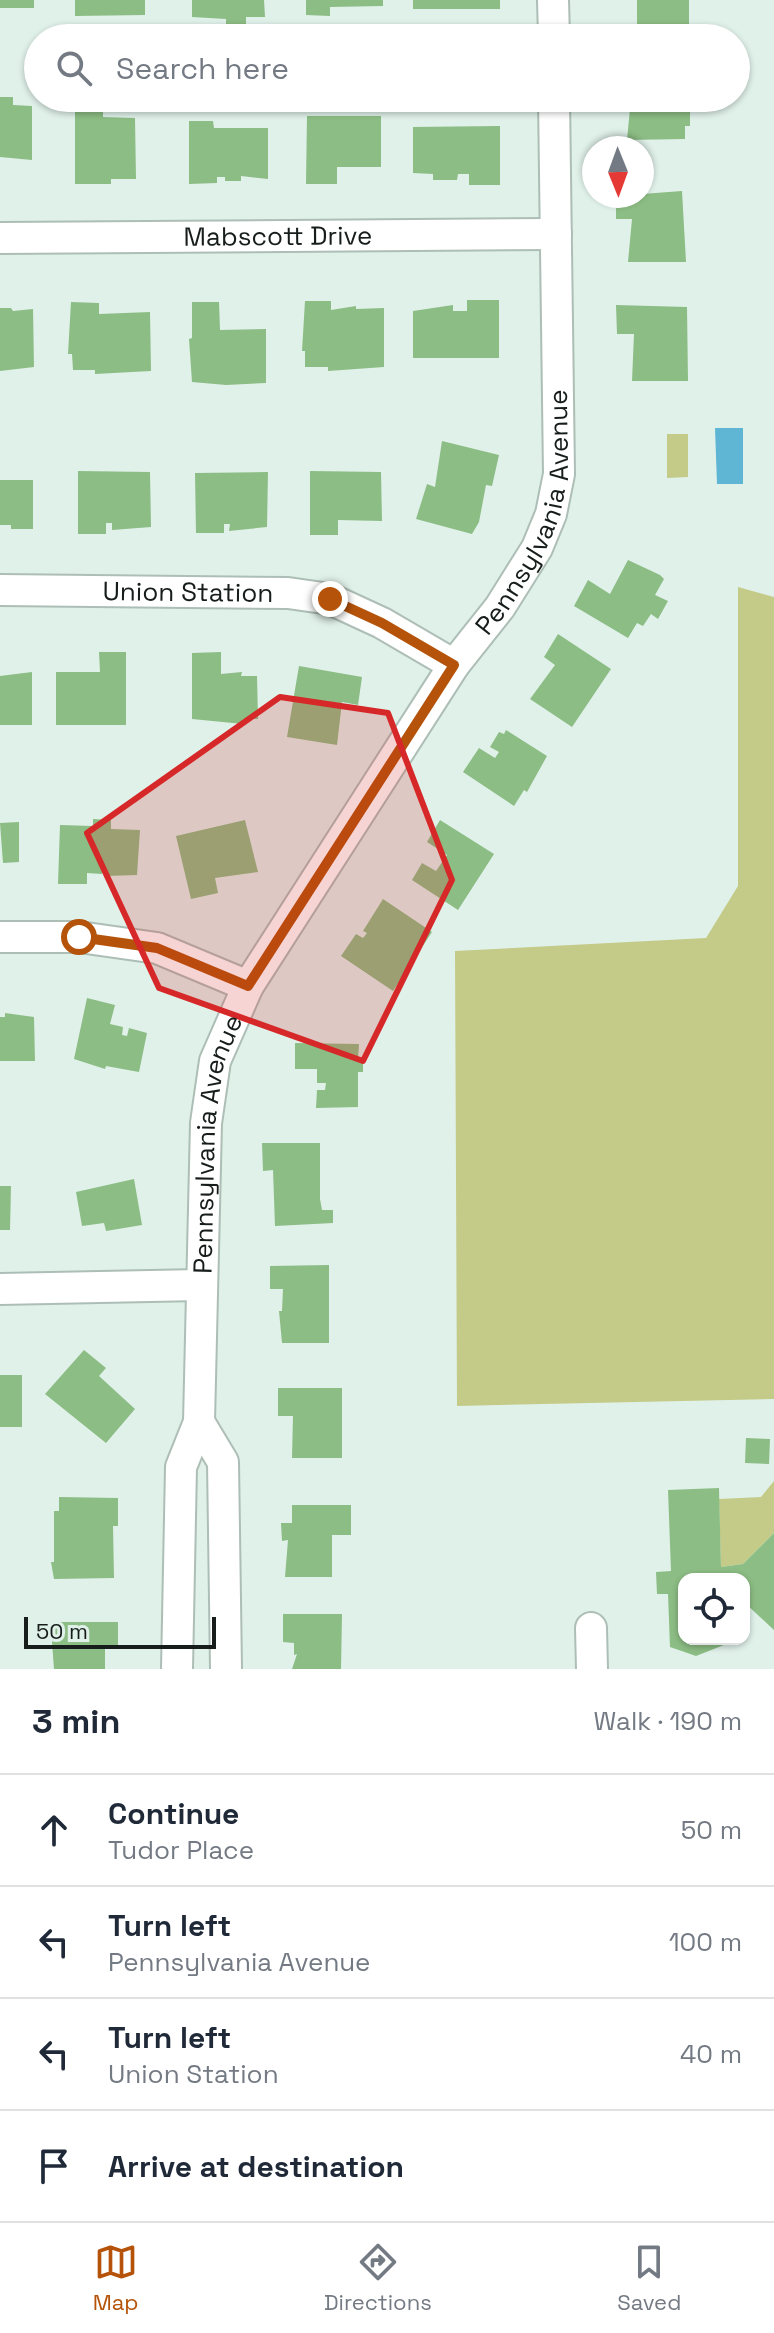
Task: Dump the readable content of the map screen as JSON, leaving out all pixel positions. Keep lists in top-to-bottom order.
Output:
{
  "streets": {
    "street": ["Mabscott Drive", "Pennsylvania Avenue", "Union Station"]
  },
  "crossings": [
    ["Mabscott Drive", "Pennsylvania Avenue"],
    ["Pennsylvania Avenue", "Union Station"]
  ],
  "scale_bar": "50 m",
  "north": "bottom",
  "page": {
    "search": "Search here",
    "scale": "50 m",
    "heading": ["3 min", "Walk · 190 m"],
    "list": [
      ["Continue", "Tudor Place", "50 m"],
      ["Turn left", "Pennsylvania Avenue", "100 m"],
      ["Turn left", "Union Station", "40 m"],
      "Arrive at destination"
    ],
    "nav": ["Map", "Directions", "Saved"]
  }
}
